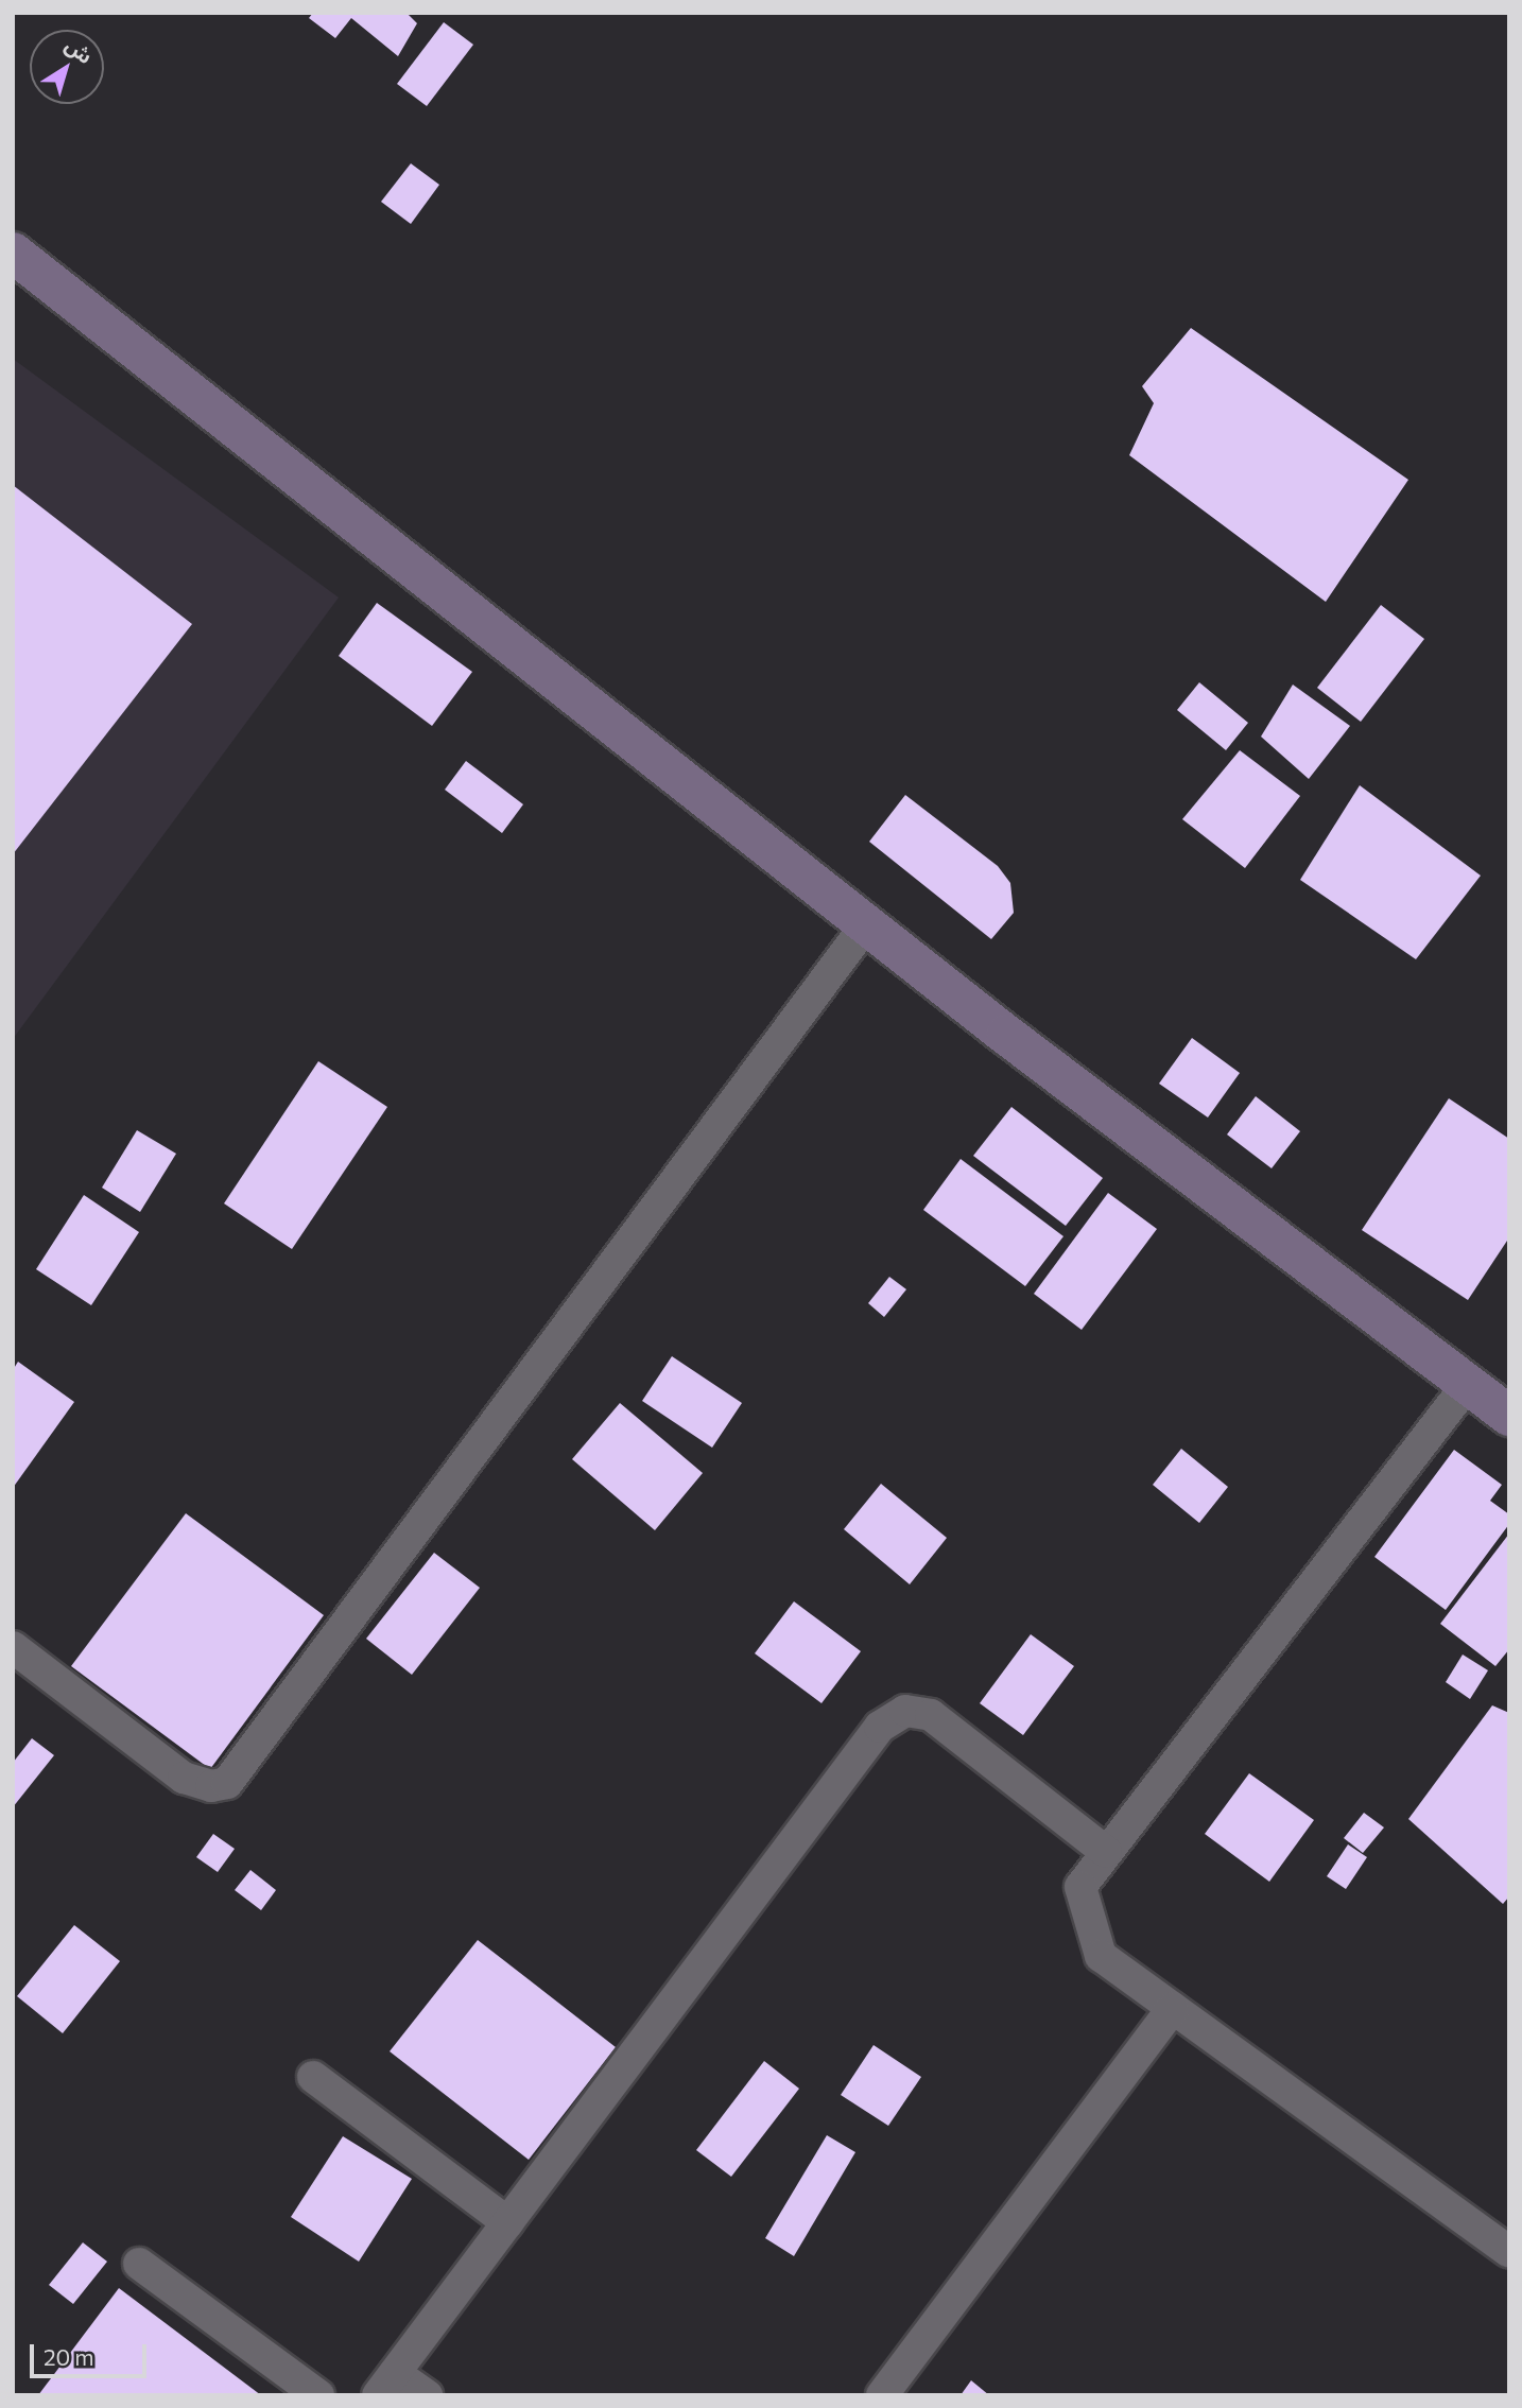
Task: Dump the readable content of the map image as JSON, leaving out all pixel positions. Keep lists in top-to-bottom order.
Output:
{
  "scale_bar": "20 m",
  "north": "top right"
}
